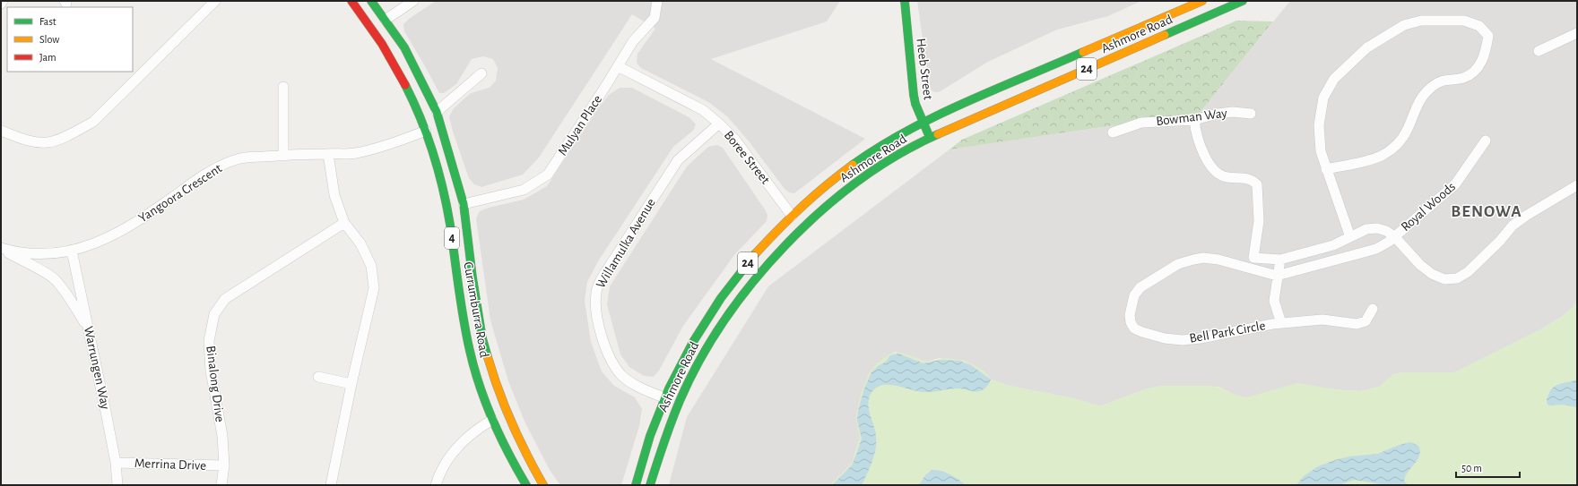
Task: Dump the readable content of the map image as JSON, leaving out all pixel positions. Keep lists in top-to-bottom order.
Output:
{
  "streets": {
    "main road": [
      "Ashmore Road",
      "Heeb Street",
      "24",
      "4",
      "Currumburra Road"
    ],
    "street": [
      "Bowman Way",
      "Mulyan Place",
      "Boree Street",
      "Yangoora Crescent",
      "Royal Woods",
      "Willamulka Avenue",
      "Bell Park Circle",
      "Warrungen Way",
      "Binalong Drive",
      "Merrina Drive"
    ]
  },
  "crossings": [
    ["Ashmore Road", "Heeb Street"],
    ["Ashmore Road", "Boree Street"],
    ["Ashmore Road", "Willamulka Avenue"],
    ["Mulyan Place", "Boree Street"],
    ["Mulyan Place", "Currumburra Road"],
    ["Boree Street", "Willamulka Avenue"],
    ["Yangoora Crescent", "Currumburra Road"],
    ["Yangoora Crescent", "Warrungen Way"],
    ["Warrungen Way", "Merrina Drive"],
    ["Binalong Drive", "Merrina Drive"]
  ],
  "districts": ["BENOWA"],
  "legend": ["Fast", "Slow", "Jam"],
  "scale_bar": "50 m"
}
